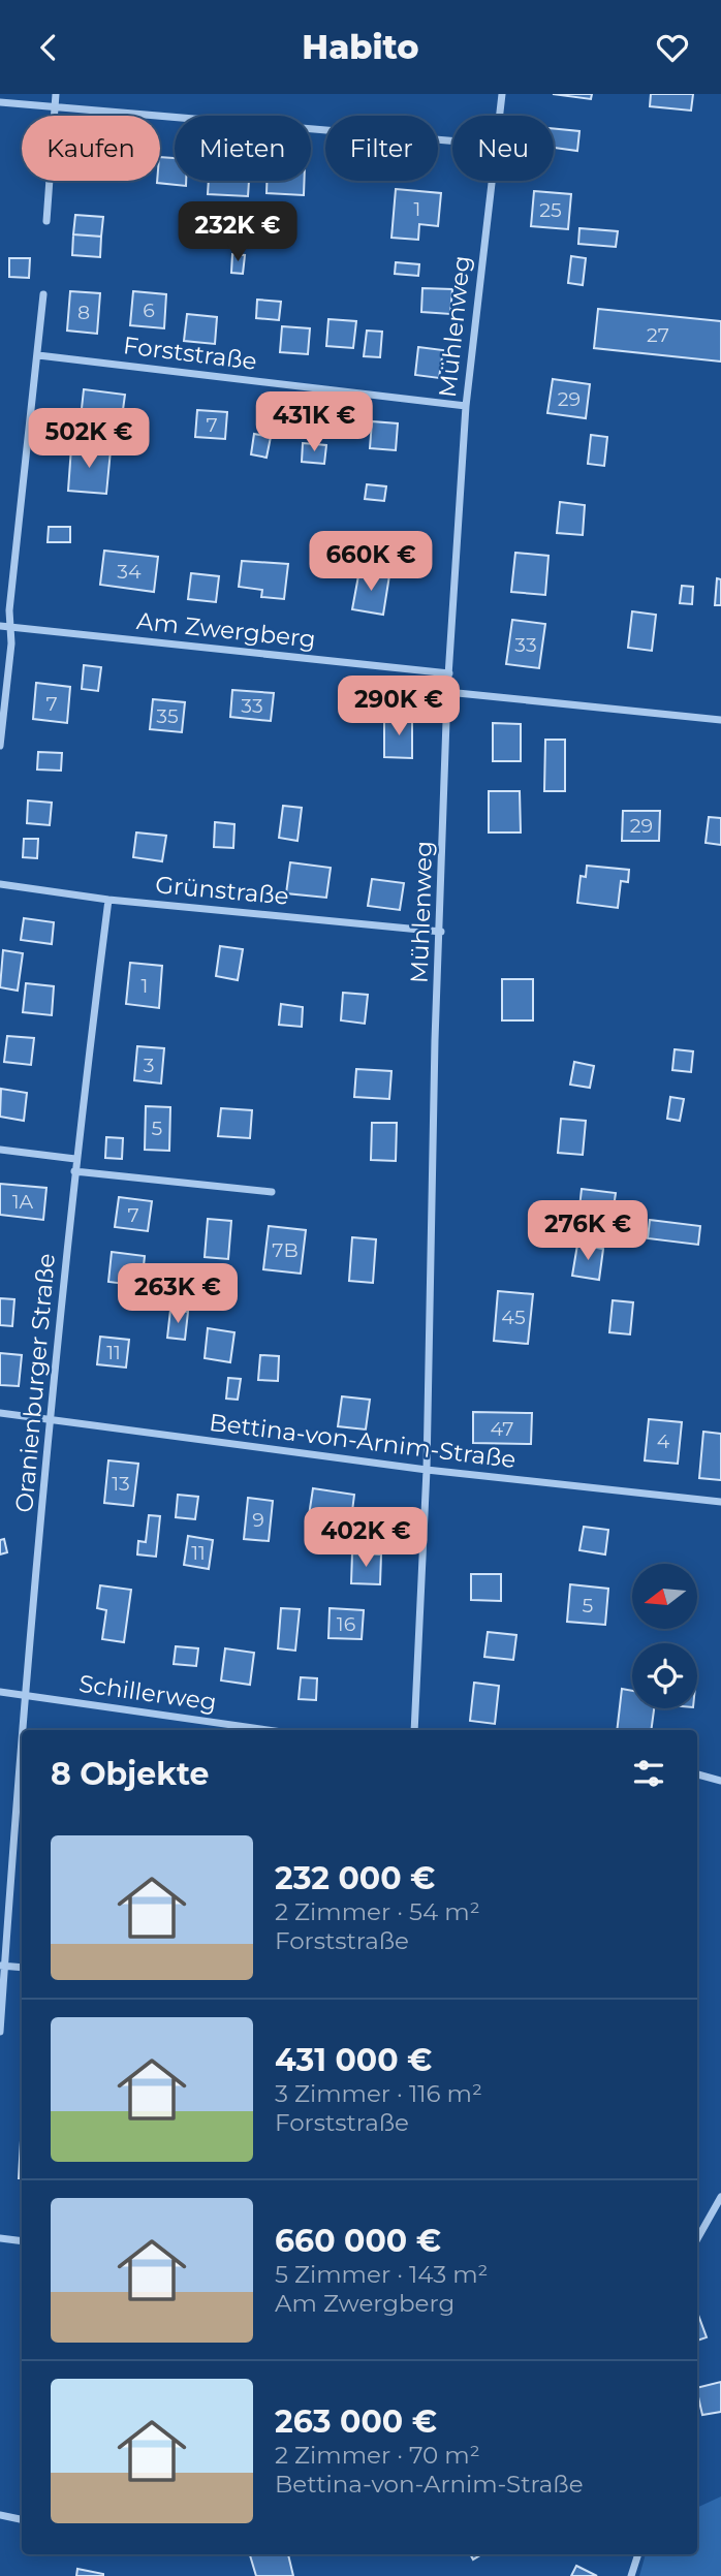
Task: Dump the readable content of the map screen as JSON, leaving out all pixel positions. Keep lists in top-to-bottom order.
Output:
{
  "streets": {
    "street": [
      "Mühlenweg",
      "Forststraße",
      "Am Zwergberg",
      "Grünstraße",
      "Oranienburger Straße",
      "Bettina-von-Arnim-Straße",
      "Schillerweg"
    ]
  },
  "crossings": [
    ["Mühlenweg", "Forststraße"],
    ["Mühlenweg", "Am Zwergberg"],
    ["Mühlenweg", "Grünstraße"],
    ["Mühlenweg", "Bettina-von-Arnim-Straße"],
    ["Grünstraße", "Oranienburger Straße"],
    ["Oranienburger Straße", "Bettina-von-Arnim-Straße"],
    ["Oranienburger Straße", "Schillerweg"]
  ],
  "house_numbers": [
    "1",
    "25",
    "6",
    "8",
    "27",
    "29",
    "7",
    "34",
    "33",
    "7",
    "33",
    "35",
    "29",
    "1",
    "3",
    "5",
    "1A",
    "7",
    "7B",
    "45",
    "11",
    "47",
    "4",
    "13",
    "9",
    "11",
    "5",
    "16"
  ],
  "north": "left",
  "page": {
    "header": "Habito",
    "chip": [
      "Kaufen",
      "Mieten",
      "Filter",
      "Neu"
    ],
    "price": [
      "232K €",
      "431K €",
      "502K €",
      "660K €",
      "290K €",
      "276K €",
      "263K €",
      "402K €"
    ],
    "heading": "8 Objekte",
    "list": [
      {
        "name": "232 000 €",
        "note": "2 Zimmer · 54 m² · Forststraße"
      },
      {
        "name": "431 000 €",
        "note": "3 Zimmer · 116 m² · Forststraße"
      },
      {
        "name": "660 000 €",
        "note": "5 Zimmer · 143 m² · Am Zwergberg"
      },
      {
        "name": "263 000 €",
        "note": "2 Zimmer · 70 m² · Bettina-von-Arnim-Straße"
      }
    ]
  }
}
